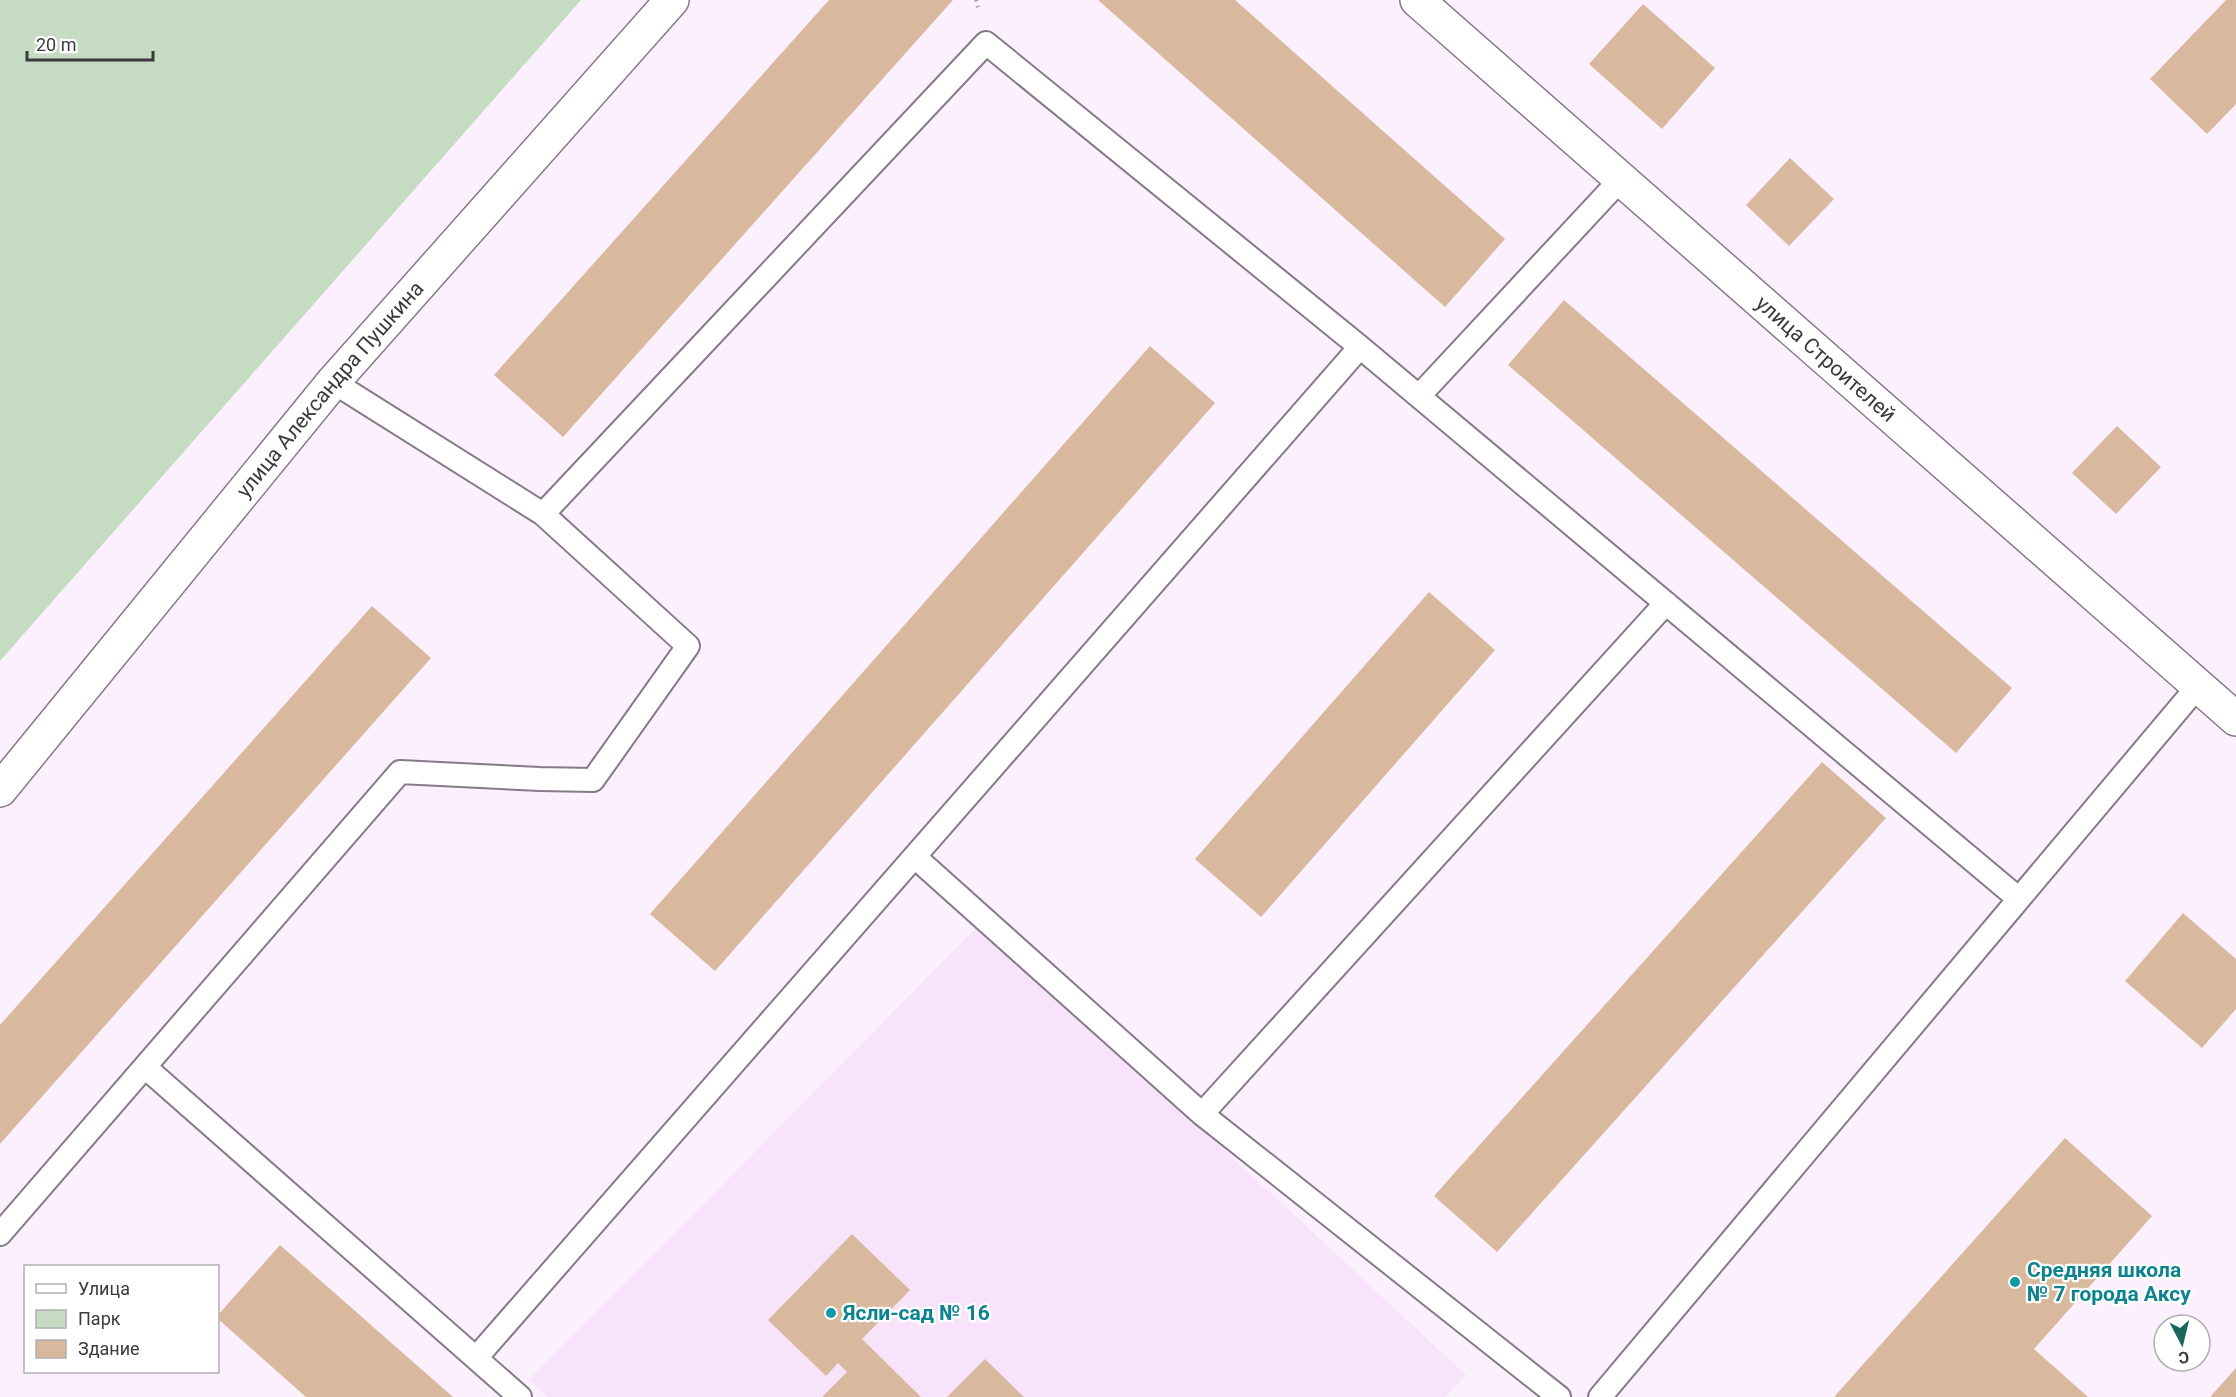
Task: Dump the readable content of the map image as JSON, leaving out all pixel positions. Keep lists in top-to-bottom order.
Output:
{
  "streets": {
    "street": ["улица Строителей", "улица Александра Пушкина"]
  },
  "places": ["Средняя школа № 7 города Аксу", "Ясли-сад № 16"],
  "legend": ["Улица", "Парк", "Здание"],
  "scale_bar": "20 m",
  "north": "bottom"
}
